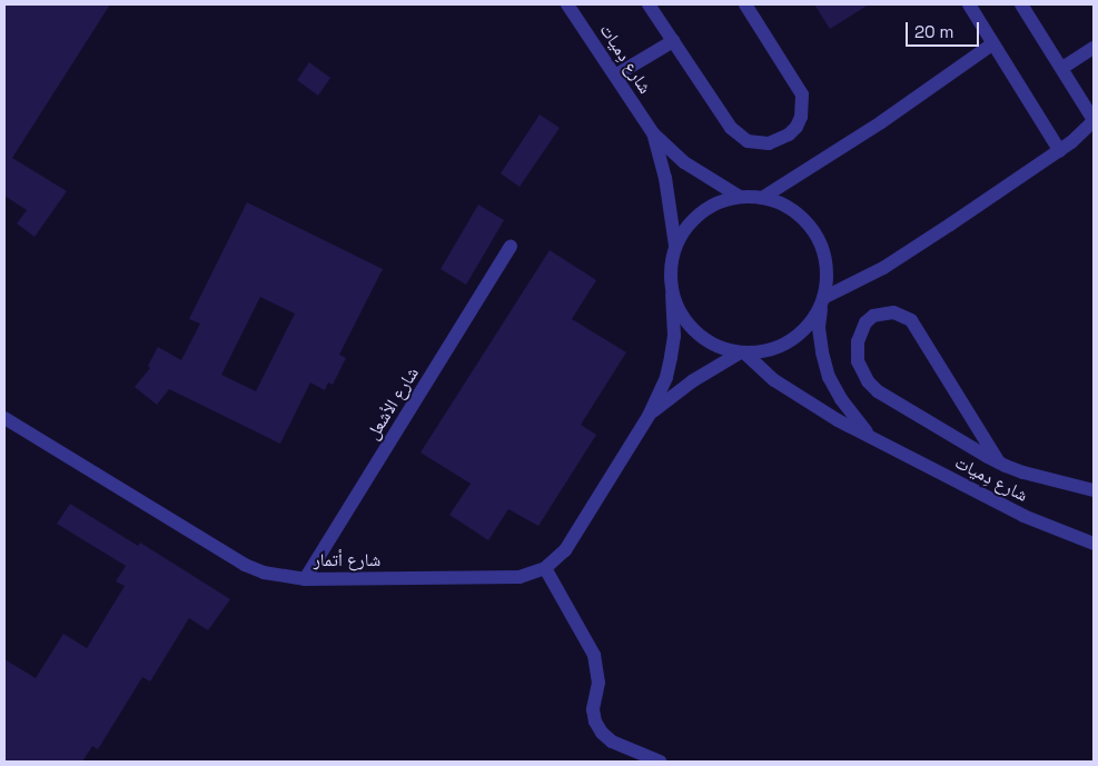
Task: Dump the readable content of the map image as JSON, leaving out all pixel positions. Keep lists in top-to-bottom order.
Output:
{
  "streets": {
    "street": ["شارع دِميات", "شارع الأشعل", "شارع أتمار"]
  },
  "crossings": [
    ["شارع دِميات", "شارع أتمار"],
    ["شارع الأشعل", "شارع أتمار"]
  ],
  "scale_bar": "20 m"
}
